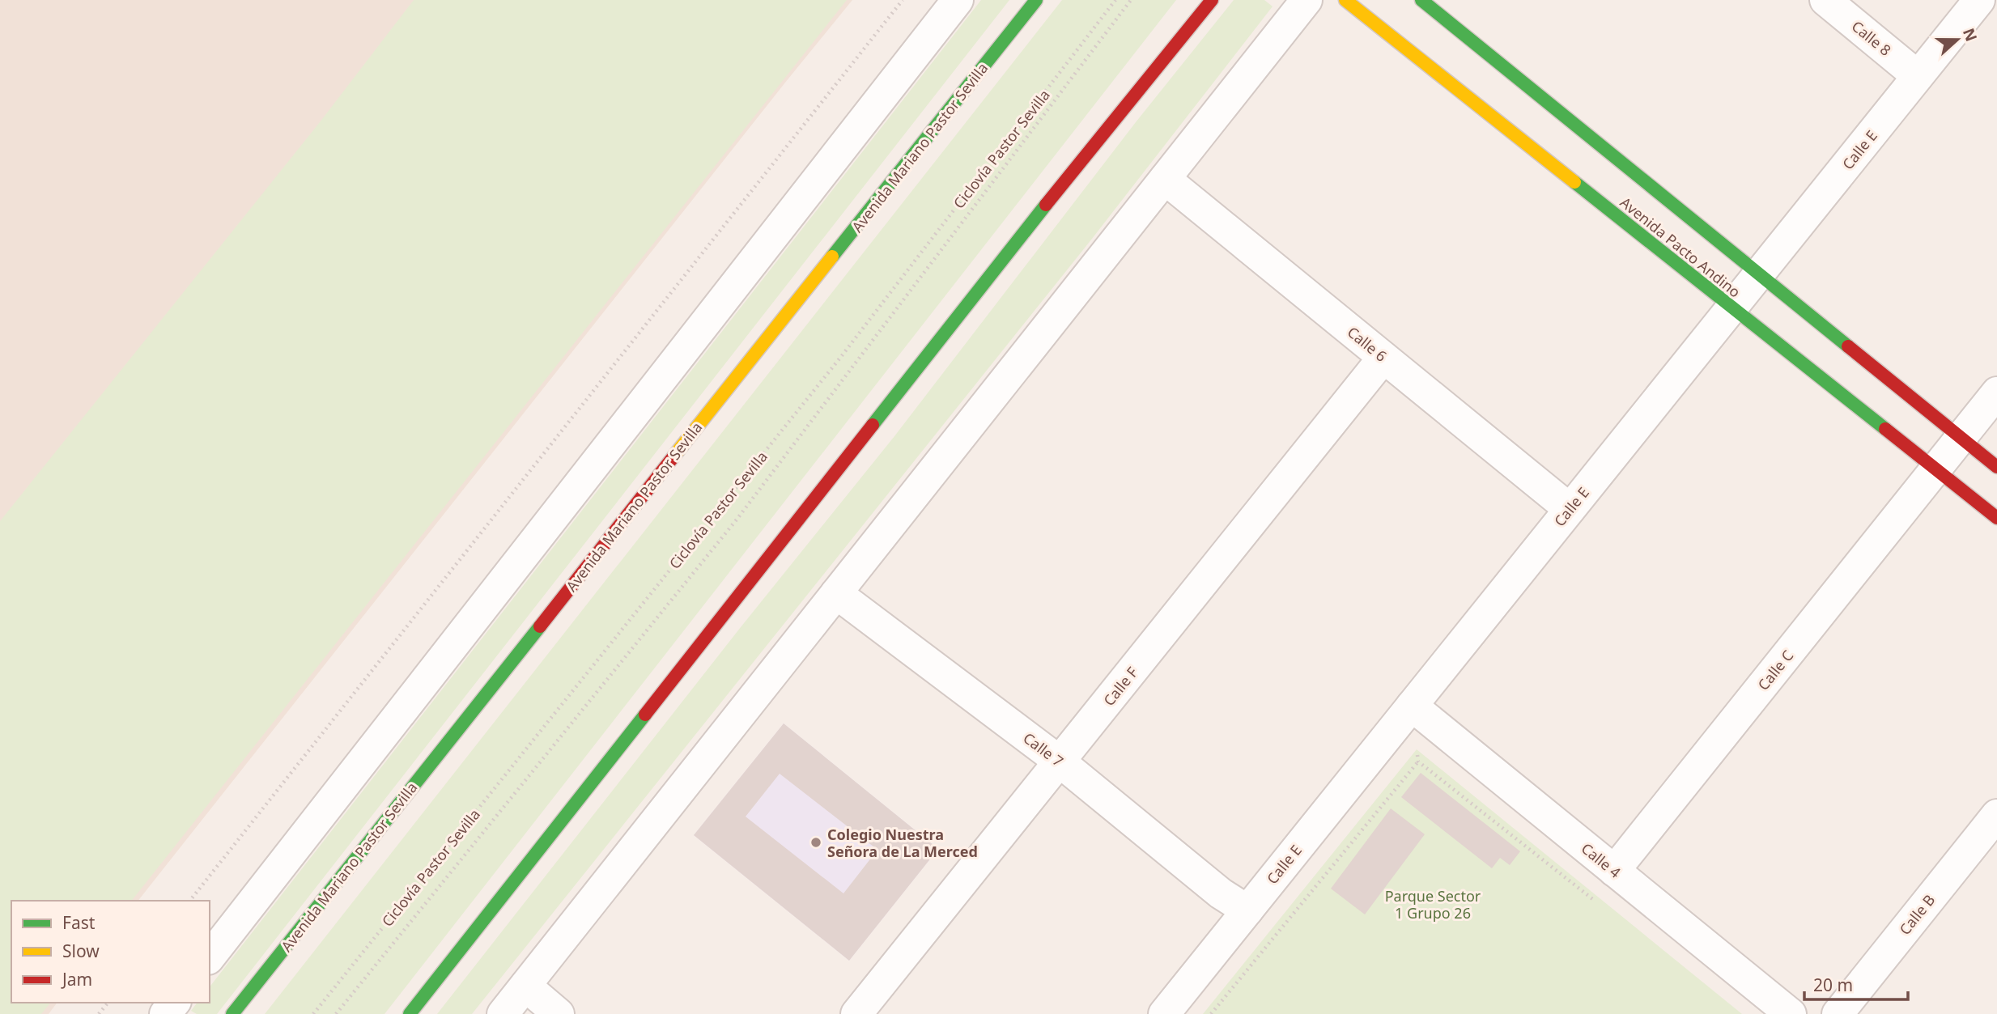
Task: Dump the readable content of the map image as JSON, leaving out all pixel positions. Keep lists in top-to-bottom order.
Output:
{
  "streets": {
    "main road": ["Avenida Mariano Pastor Sevilla", "Avenida Pacto Andino"],
    "street": [
      "Calle 8",
      "Calle E",
      "Calle 6",
      "Calle C",
      "Calle F",
      "Calle 7",
      "Calle 4",
      "Calle B"
    ],
    "path": ["Ciclovía Pastor Sevilla"]
  },
  "crossings": [
    ["Calle 8", "Calle E"],
    ["Calle E", "Avenida Pacto Andino"],
    ["Calle E", "Calle 6"],
    ["Calle E", "Calle 7"],
    ["Calle E", "Calle 4"],
    ["Avenida Pacto Andino", "Calle C"],
    ["Calle 6", "Calle F"],
    ["Calle C", "Calle 4"],
    ["Calle F", "Calle 7"]
  ],
  "parks": ["Parque Sector 1 Grupo 26"],
  "places": ["Colegio Nuestra Señora de La Merced"],
  "legend": ["Fast", "Slow", "Jam"],
  "scale_bar": "20 m",
  "north": "right"
}
